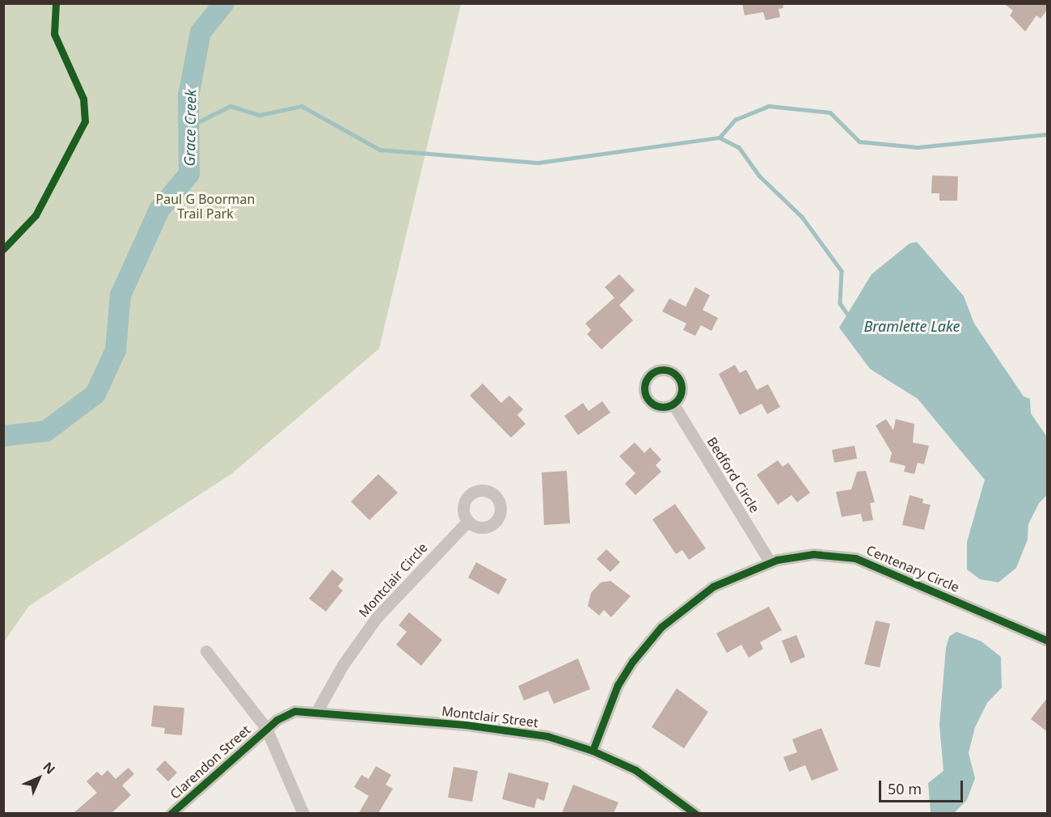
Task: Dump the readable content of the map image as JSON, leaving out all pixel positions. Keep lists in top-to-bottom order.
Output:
{
  "streets": {
    "street": [
      "Bedford Circle",
      "Centenary Circle",
      "Montclair Circle",
      "Montclair Street",
      "Clarendon Street"
    ]
  },
  "crossings": [
    ["Bedford Circle", "Centenary Circle"],
    ["Centenary Circle", "Montclair Street"],
    ["Montclair Circle", "Montclair Street"],
    ["Montclair Street", "Clarendon Street"]
  ],
  "water": ["Grace Creek", "Bramlette Lake"],
  "parks": ["Paul G Boorman Trail Park"],
  "scale_bar": "50 m",
  "north": "top right"
}
